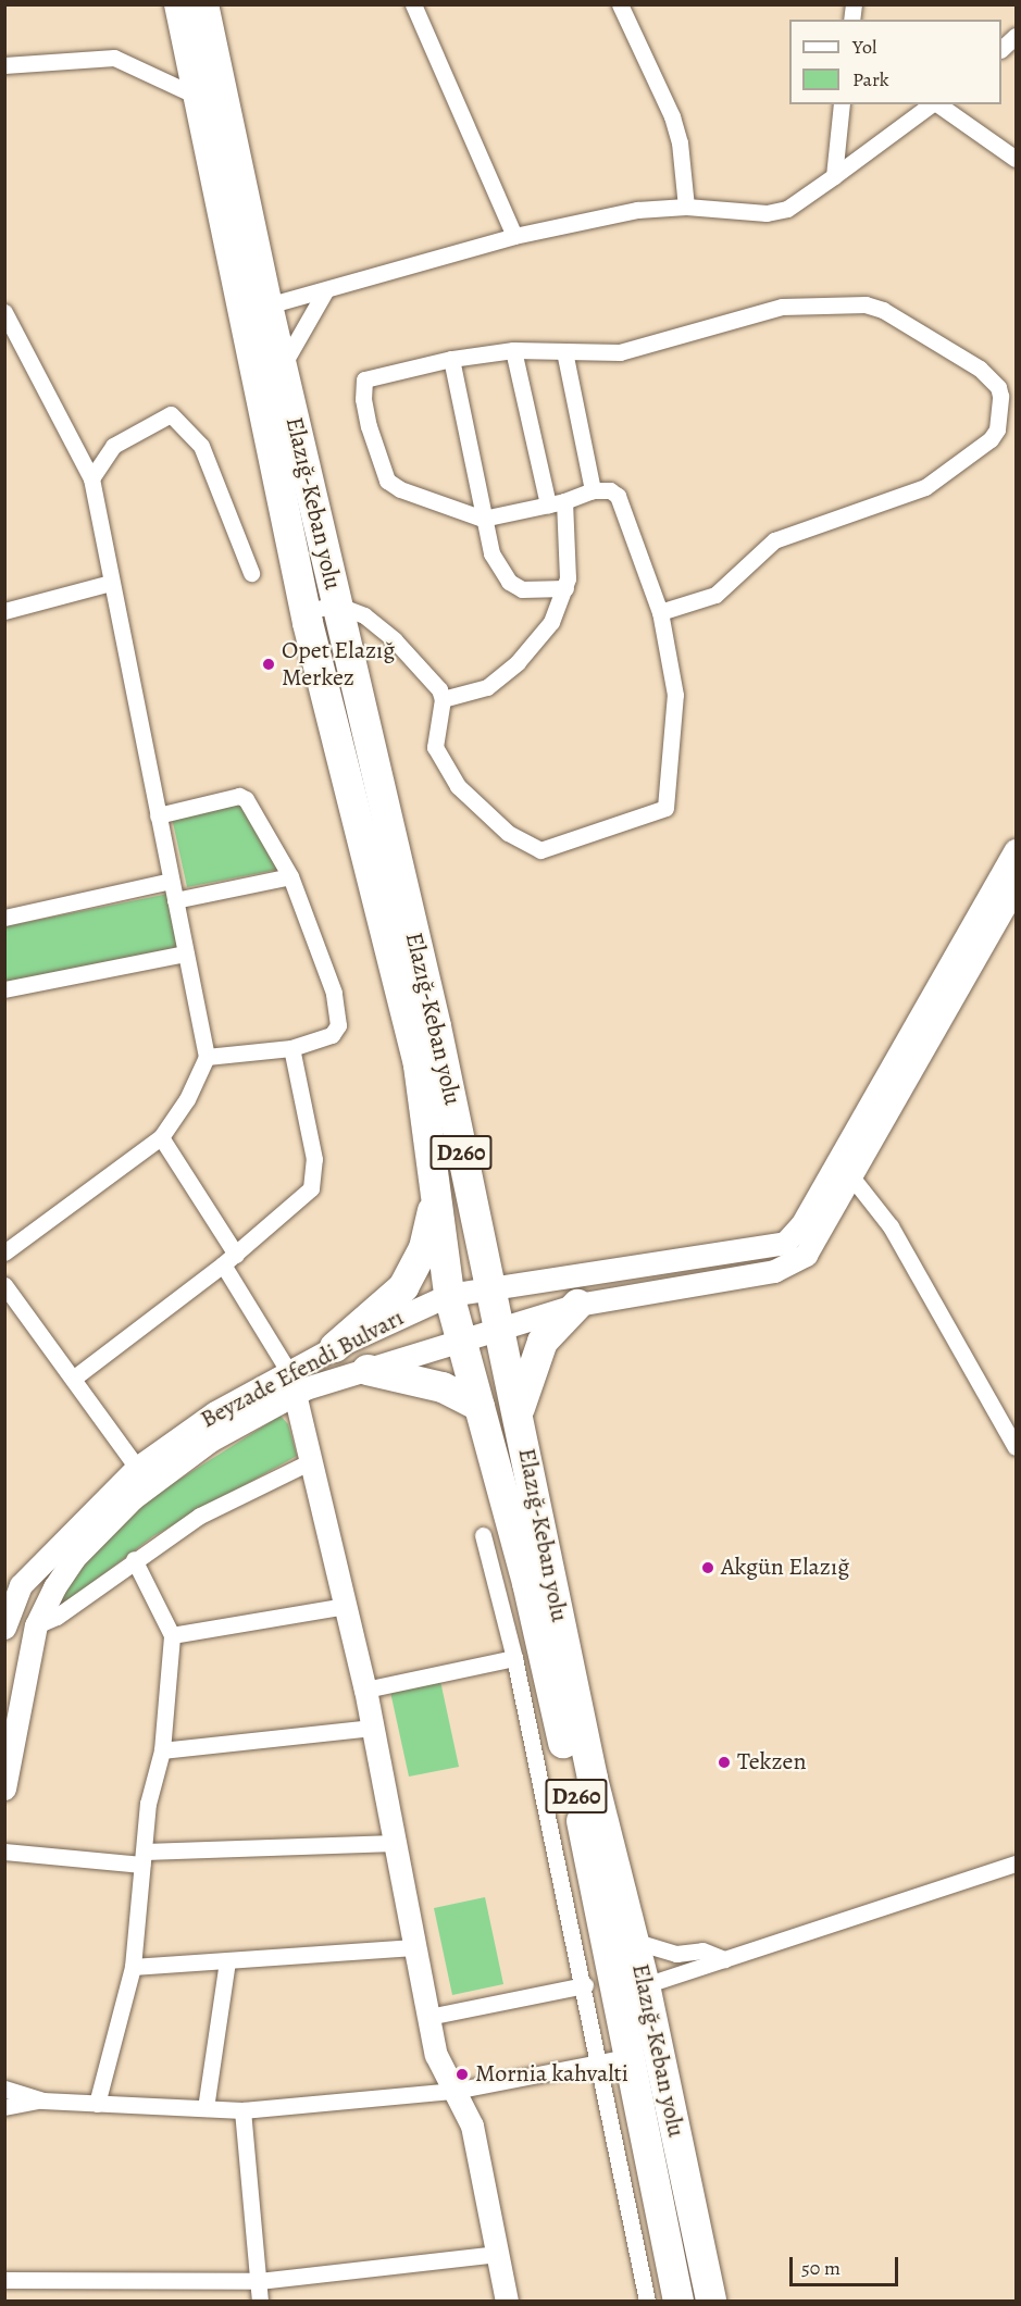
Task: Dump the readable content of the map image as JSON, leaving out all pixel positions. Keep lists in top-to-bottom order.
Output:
{
  "streets": {
    "highway": ["Elazığ-Keban yolu", "D260"],
    "main road": ["Beyzade Efendi Bulvarı"]
  },
  "crossings": [
    ["Elazığ-Keban yolu", "Beyzade Efendi Bulvarı"]
  ],
  "places": [
    "Opet Elazığ Merkez",
    "Akgün Elazığ",
    "Tekzen",
    "Mornia kahvalti"
  ],
  "legend": ["Yol", "Park"],
  "scale_bar": "50 m"
}
